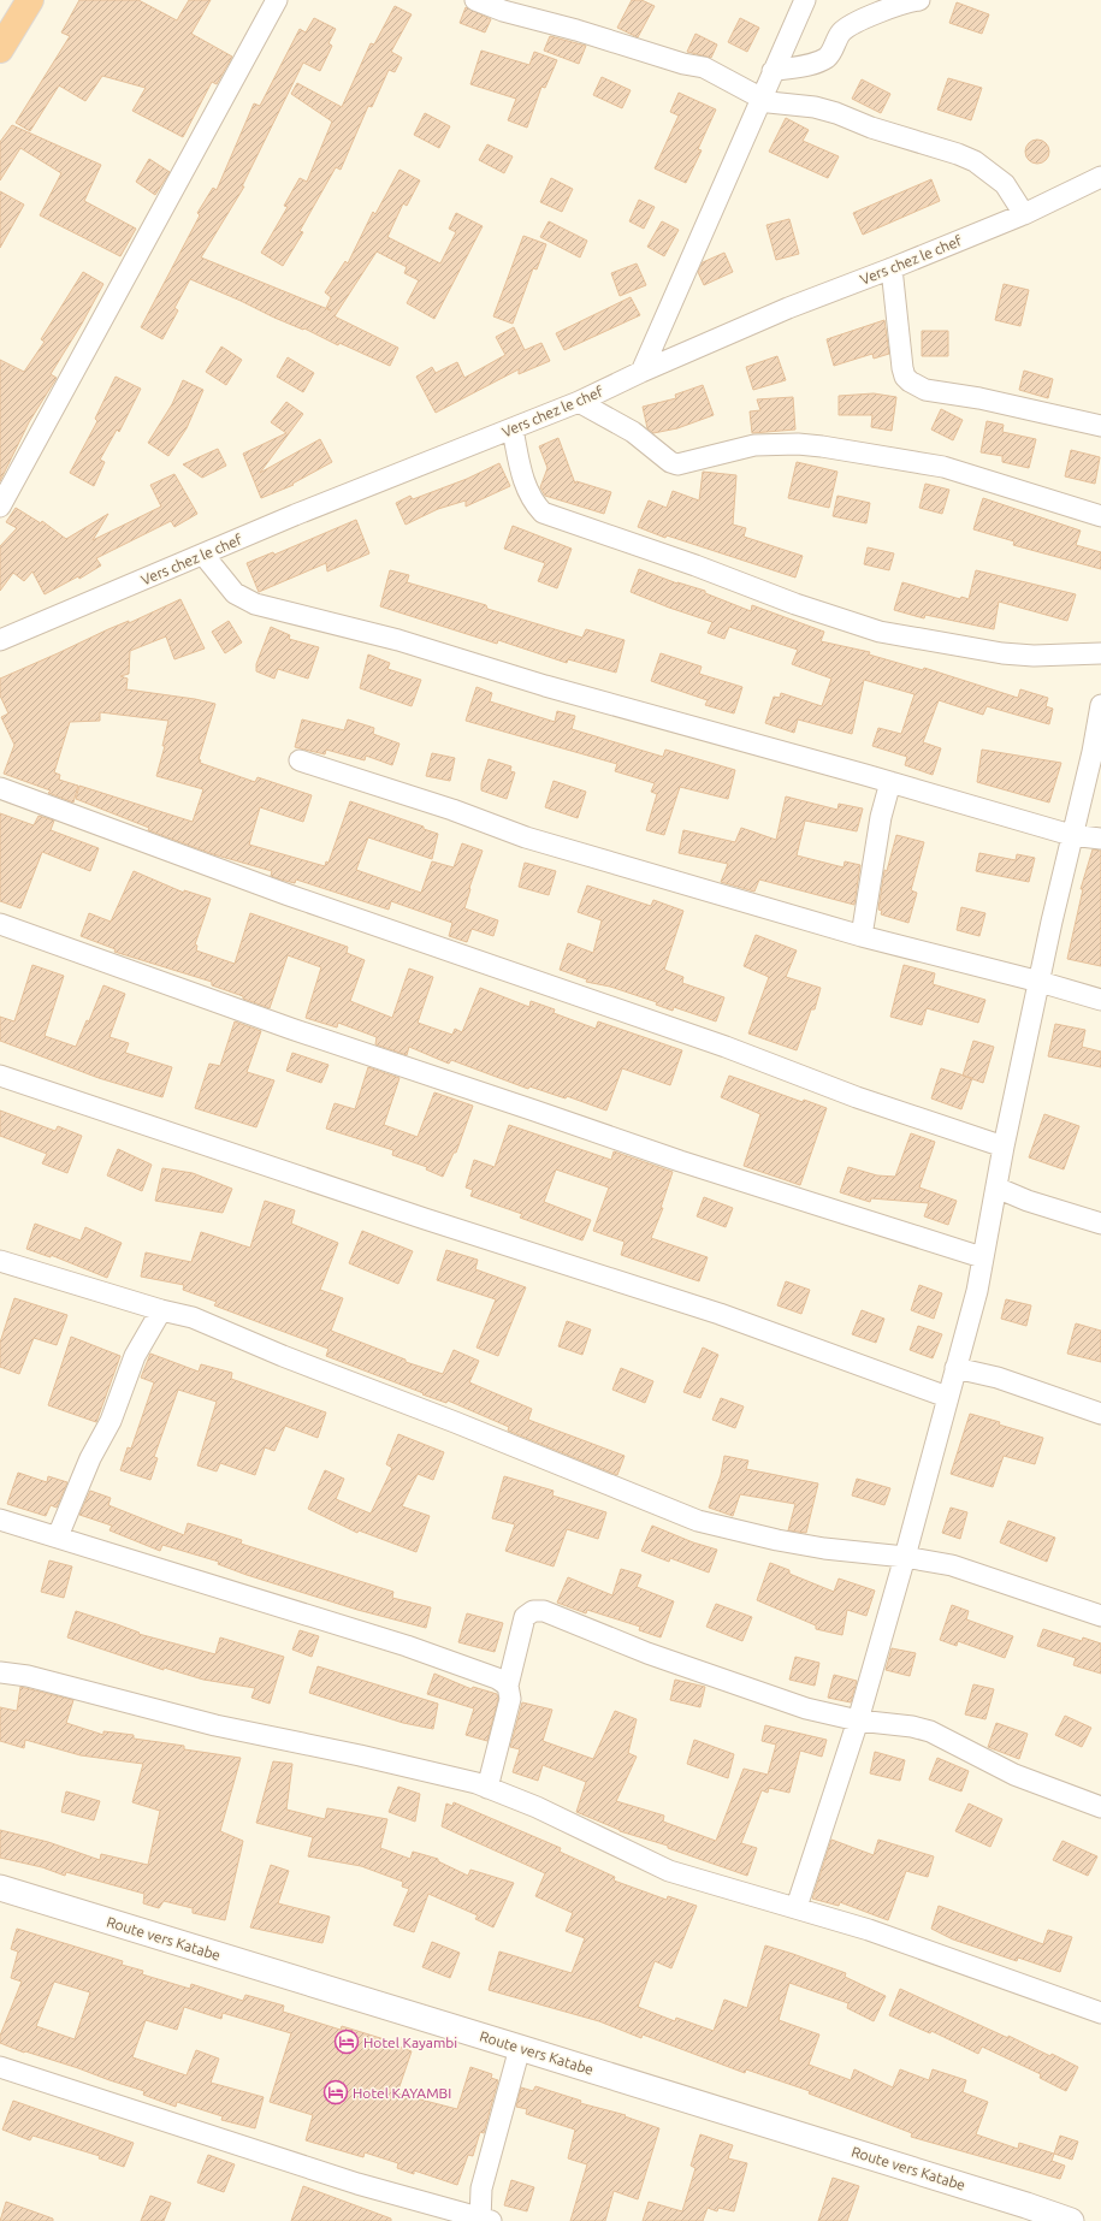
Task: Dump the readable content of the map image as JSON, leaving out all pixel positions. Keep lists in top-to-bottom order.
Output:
{
  "streets": {
    "street": ["Vers chez le chef", "Route vers Katabe"]
  },
  "places": {
    "hotel": ["Hotel Kayambi", "Hotel KAYAMBI"]
  }
}
